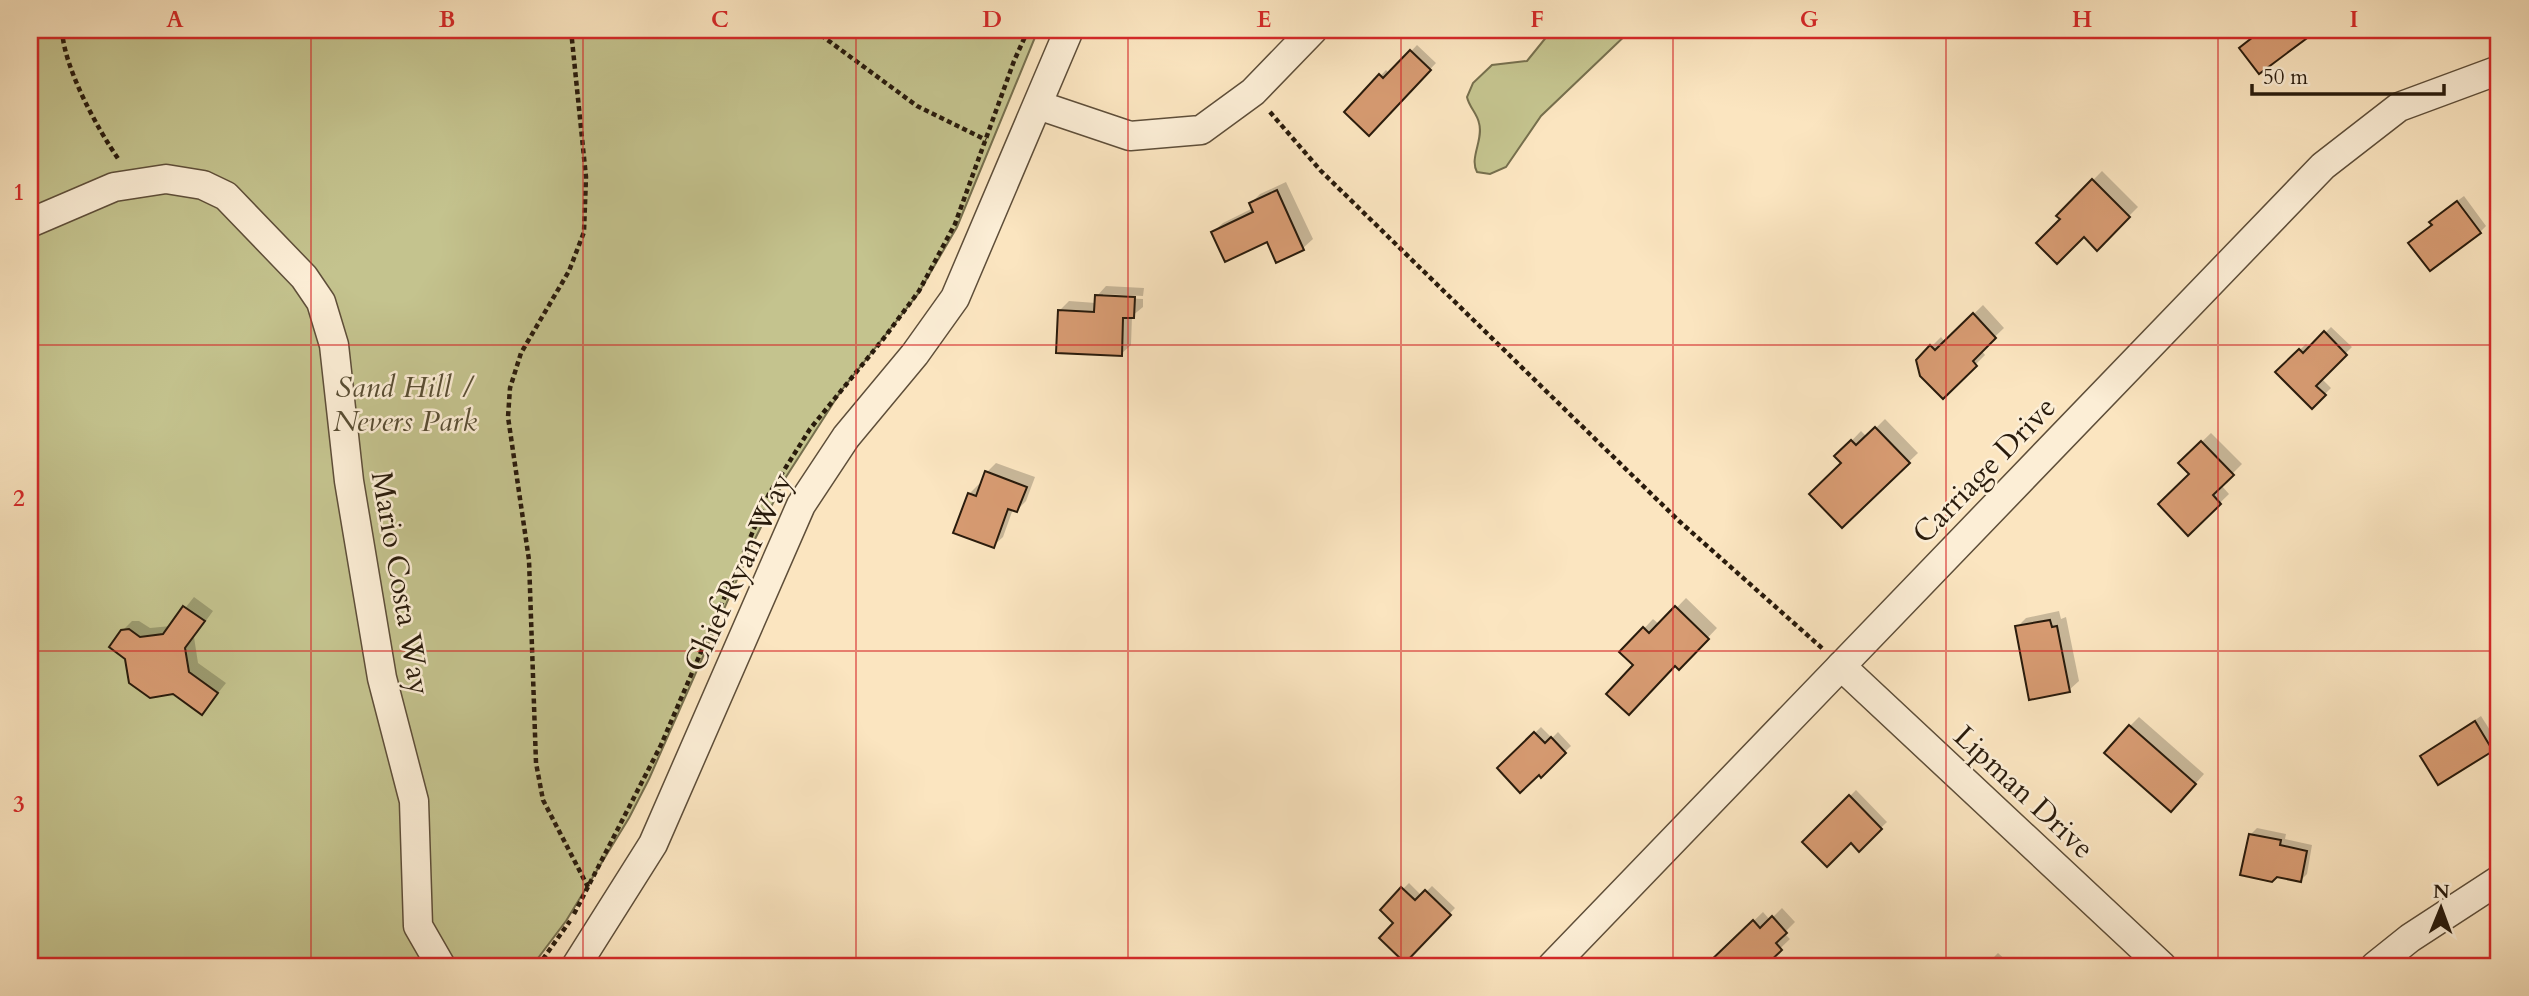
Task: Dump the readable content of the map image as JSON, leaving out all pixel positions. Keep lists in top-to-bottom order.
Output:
{
  "streets": {
    "street": [
      "Carriage Drive",
      "Chief Ryan Way",
      "Mario Costa Way",
      "Lipman Drive"
    ]
  },
  "crossings": [
    ["Carriage Drive", "Lipman Drive"]
  ],
  "parks": ["Sand Hill / Nevers Park"],
  "scale_bar": "50 m",
  "north": "top",
  "grid": {
    "columns": [
      "A",
      "B",
      "C",
      "D",
      "E",
      "F",
      "G",
      "H",
      "I"
    ],
    "rows": ["1", "2", "3"]
  }
}
